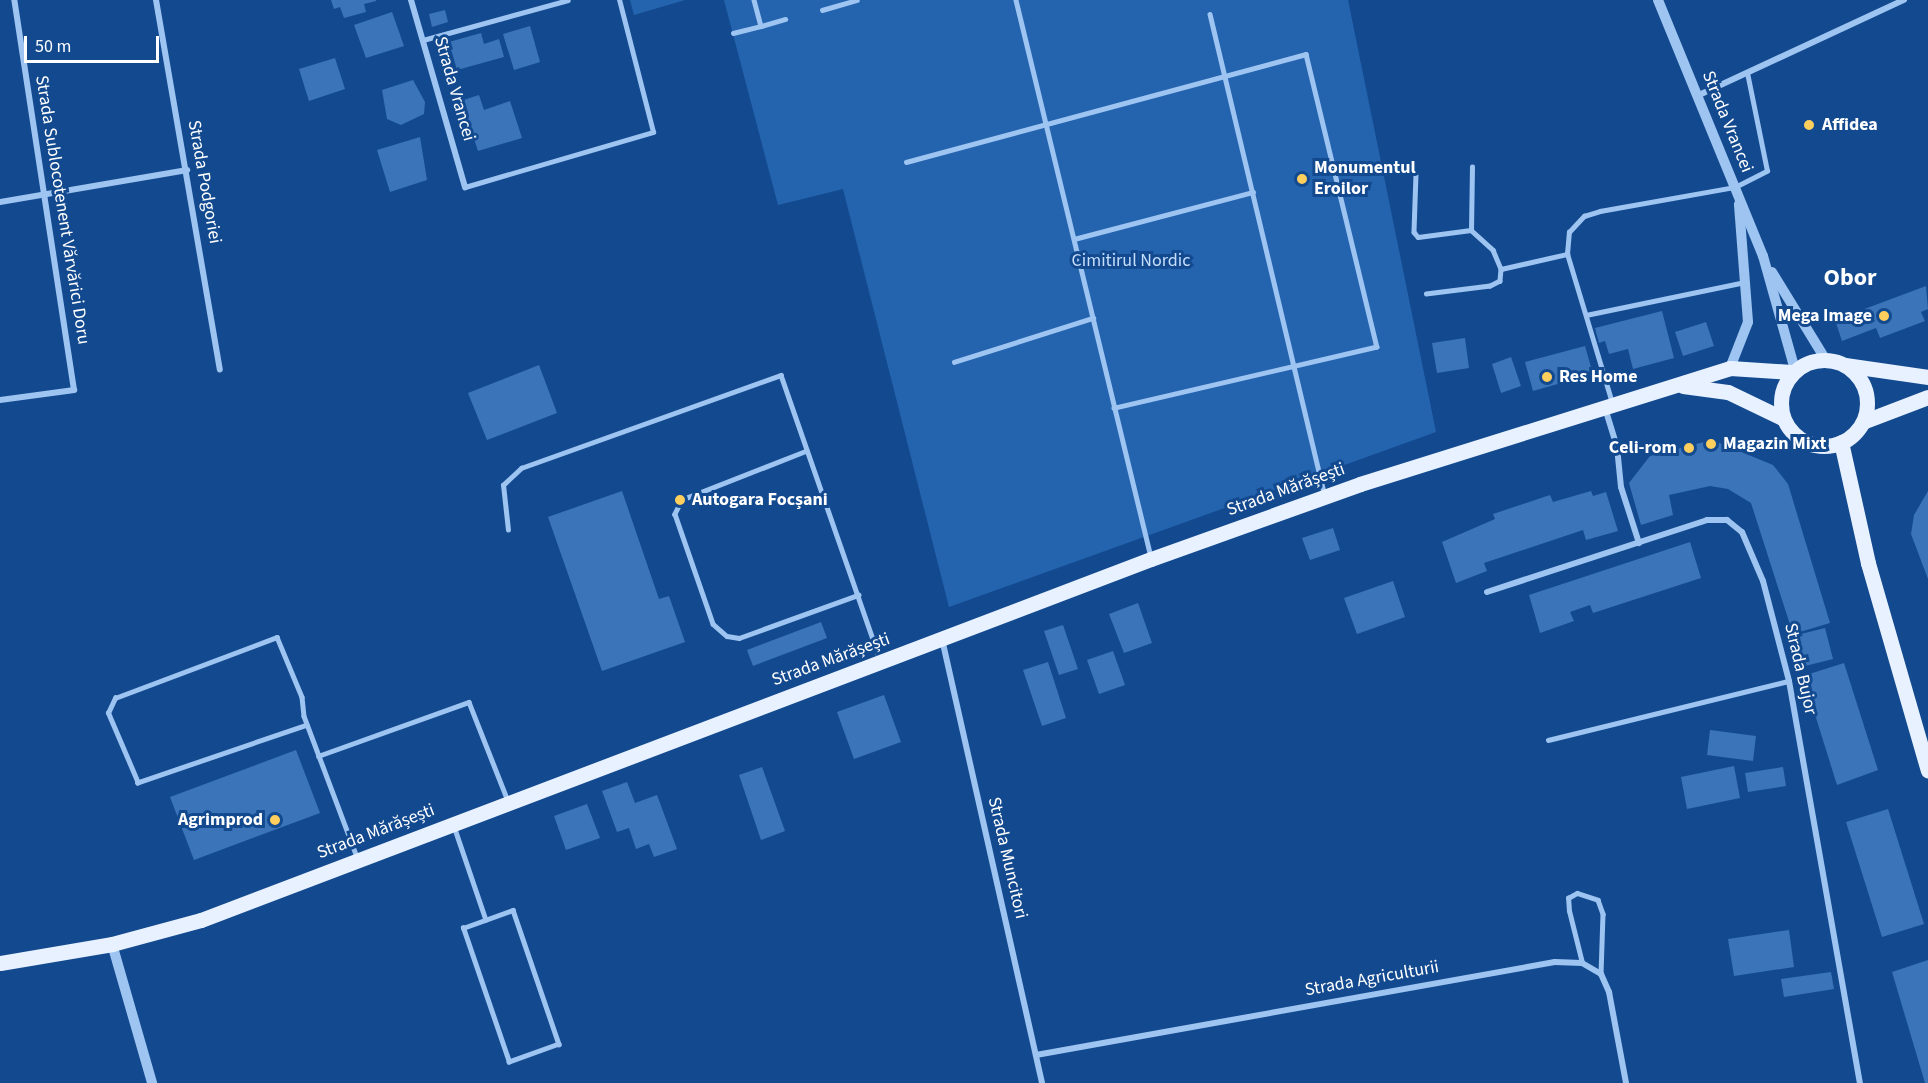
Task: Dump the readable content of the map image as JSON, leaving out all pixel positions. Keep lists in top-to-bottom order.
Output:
{
  "streets": {
    "main road": ["Strada Mărășești"],
    "street": [
      "Strada Vrancei",
      "Strada Podgoriei",
      "Strada Sublocotenent Vărvărici Doru",
      "Strada Bujor",
      "Strada Muncitori",
      "Strada Agriculturii"
    ]
  },
  "crossings": [
    ["Strada Vrancei", "Strada Mărășești"],
    ["Strada Mărășești", "Strada Muncitori"],
    ["Strada Muncitori", "Strada Agriculturii"]
  ],
  "districts": ["Obor"],
  "parks": ["Cimitirul Nordic"],
  "places": [
    "Affidea",
    "Monumentul Eroilor",
    "Mega Image",
    "Res Home",
    "Magazin Mixt",
    "Celi-rom",
    "Autogara Focșani",
    "Agrimprod"
  ],
  "scale_bar": "50 m"
}
